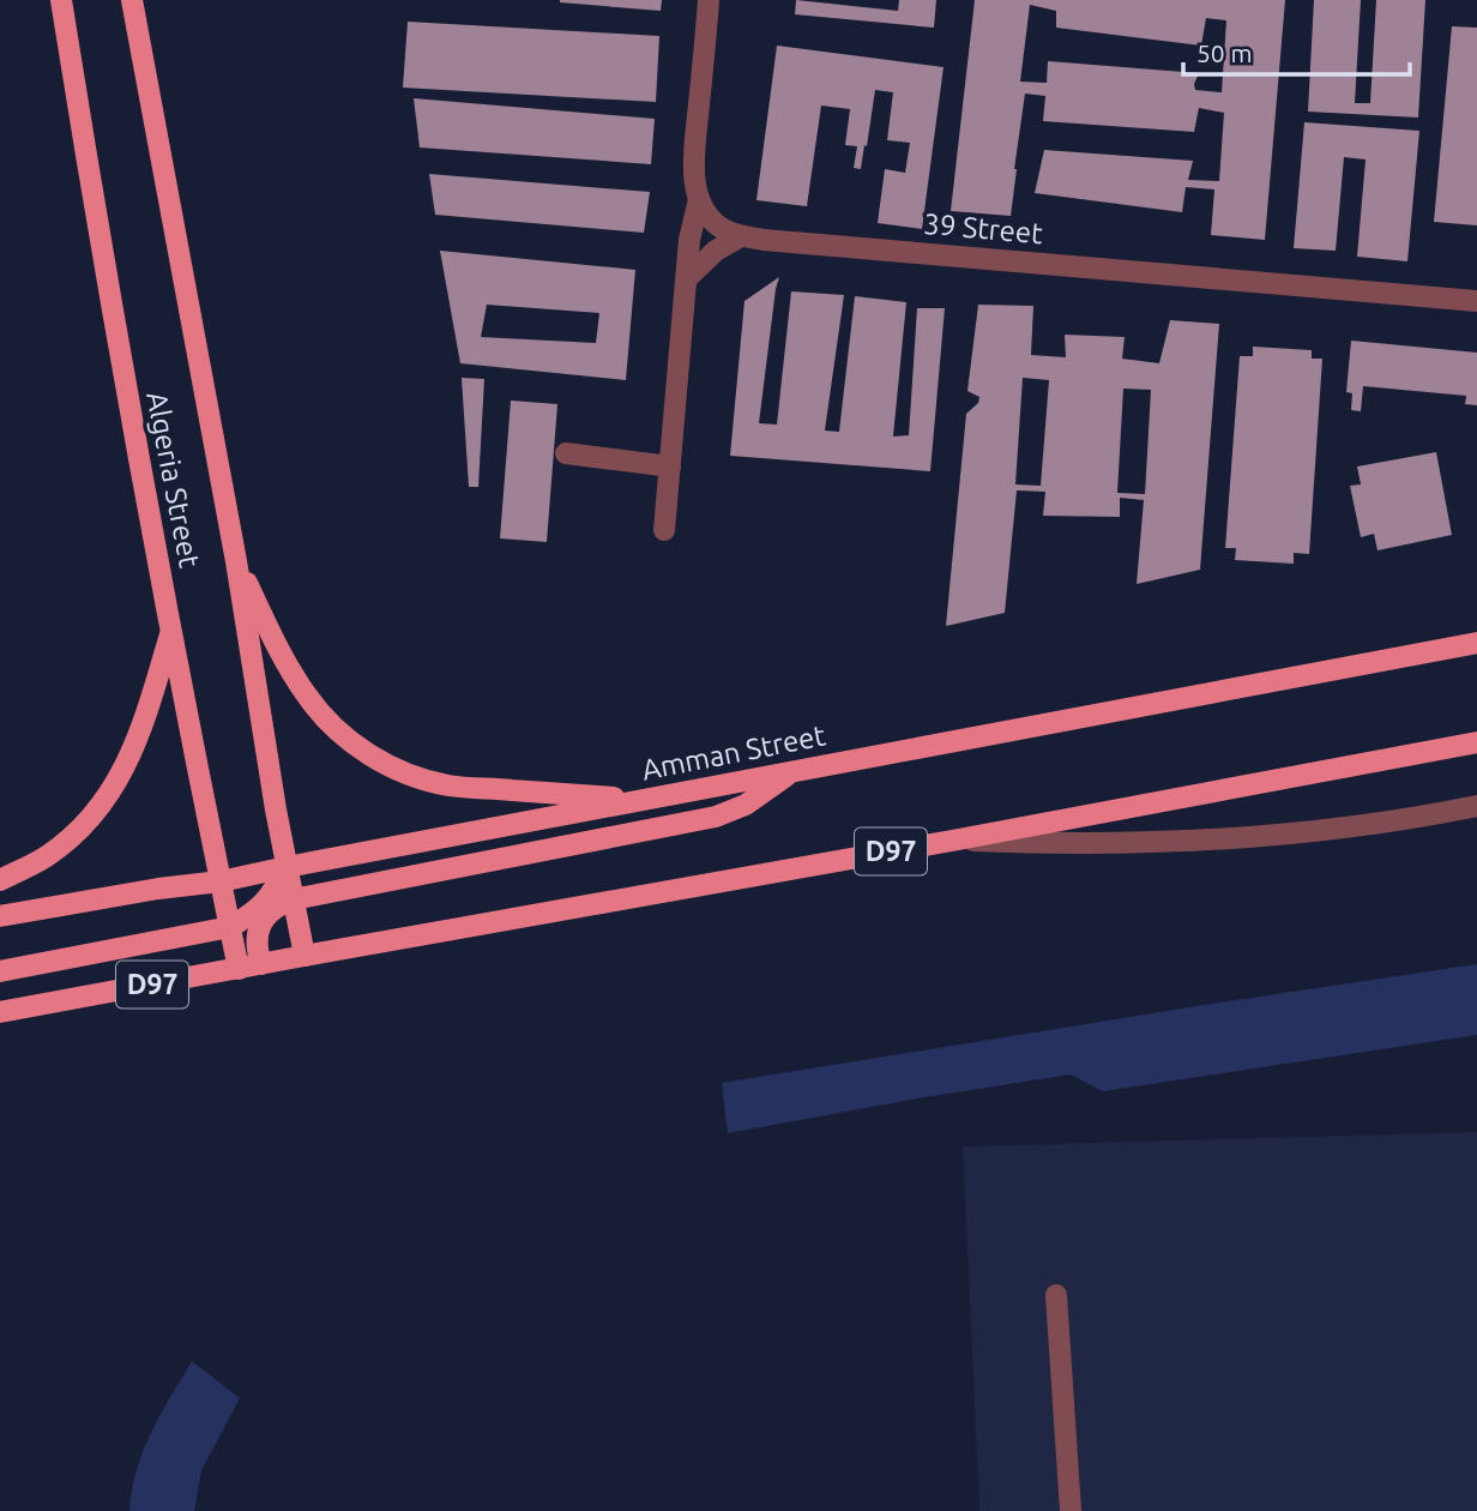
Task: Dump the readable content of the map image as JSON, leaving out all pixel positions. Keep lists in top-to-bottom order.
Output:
{
  "streets": {
    "main road": ["Algeria Street", "Amman Street", "D97"],
    "street": ["39 Street"]
  },
  "crossings": [
    ["Algeria Street", "Amman Street"],
    ["Algeria Street", "D97"]
  ],
  "scale_bar": "50 m"
}
